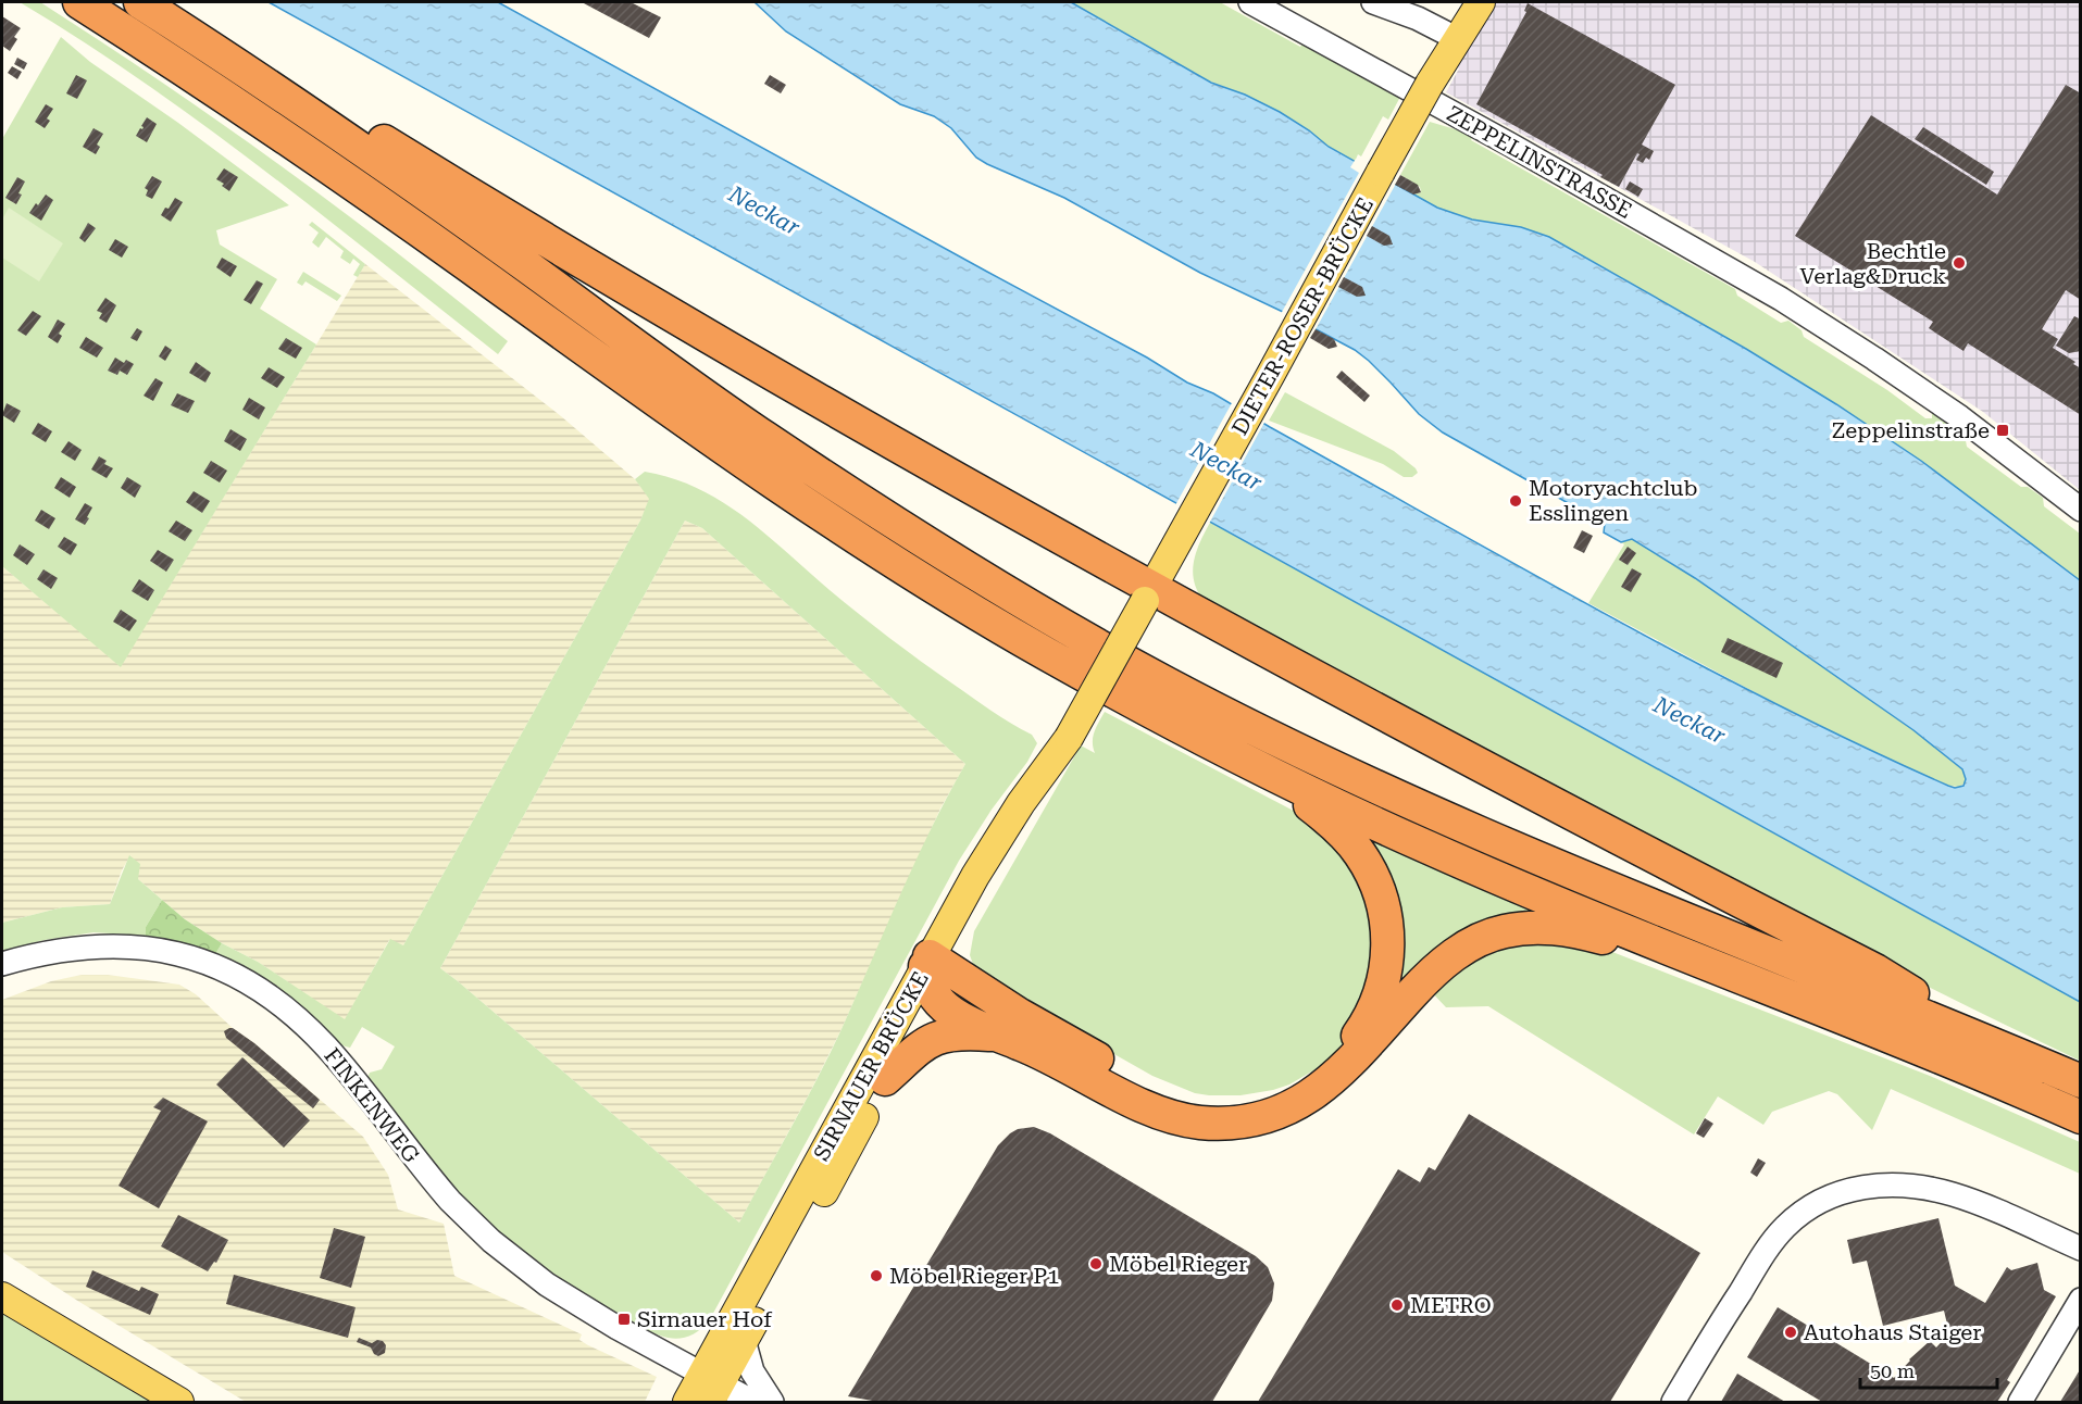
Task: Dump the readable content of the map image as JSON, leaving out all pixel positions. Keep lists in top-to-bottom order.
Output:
{
  "streets": {
    "main road": ["DIETER-ROSER-BRÜCKE", "SIRNAUER BRÜCKE"],
    "street": ["ZEPPELINSTRASSE", "FINKENWEG"]
  },
  "crossings": [
    ["DIETER-ROSER-BRÜCKE", "SIRNAUER BRÜCKE"],
    ["SIRNAUER BRÜCKE", "FINKENWEG"]
  ],
  "water": ["Neckar"],
  "places": {
    "other": [
      "Bechtle Verlag&Druck",
      "Motoryachtclub Esslingen",
      "Möbel Rieger",
      "Möbel Rieger P1",
      "METRO",
      "Autohaus Staiger"
    ],
    "transit": ["Zeppelinstraße", "Sirnauer Hof"]
  },
  "scale_bar": "50 m"
}
